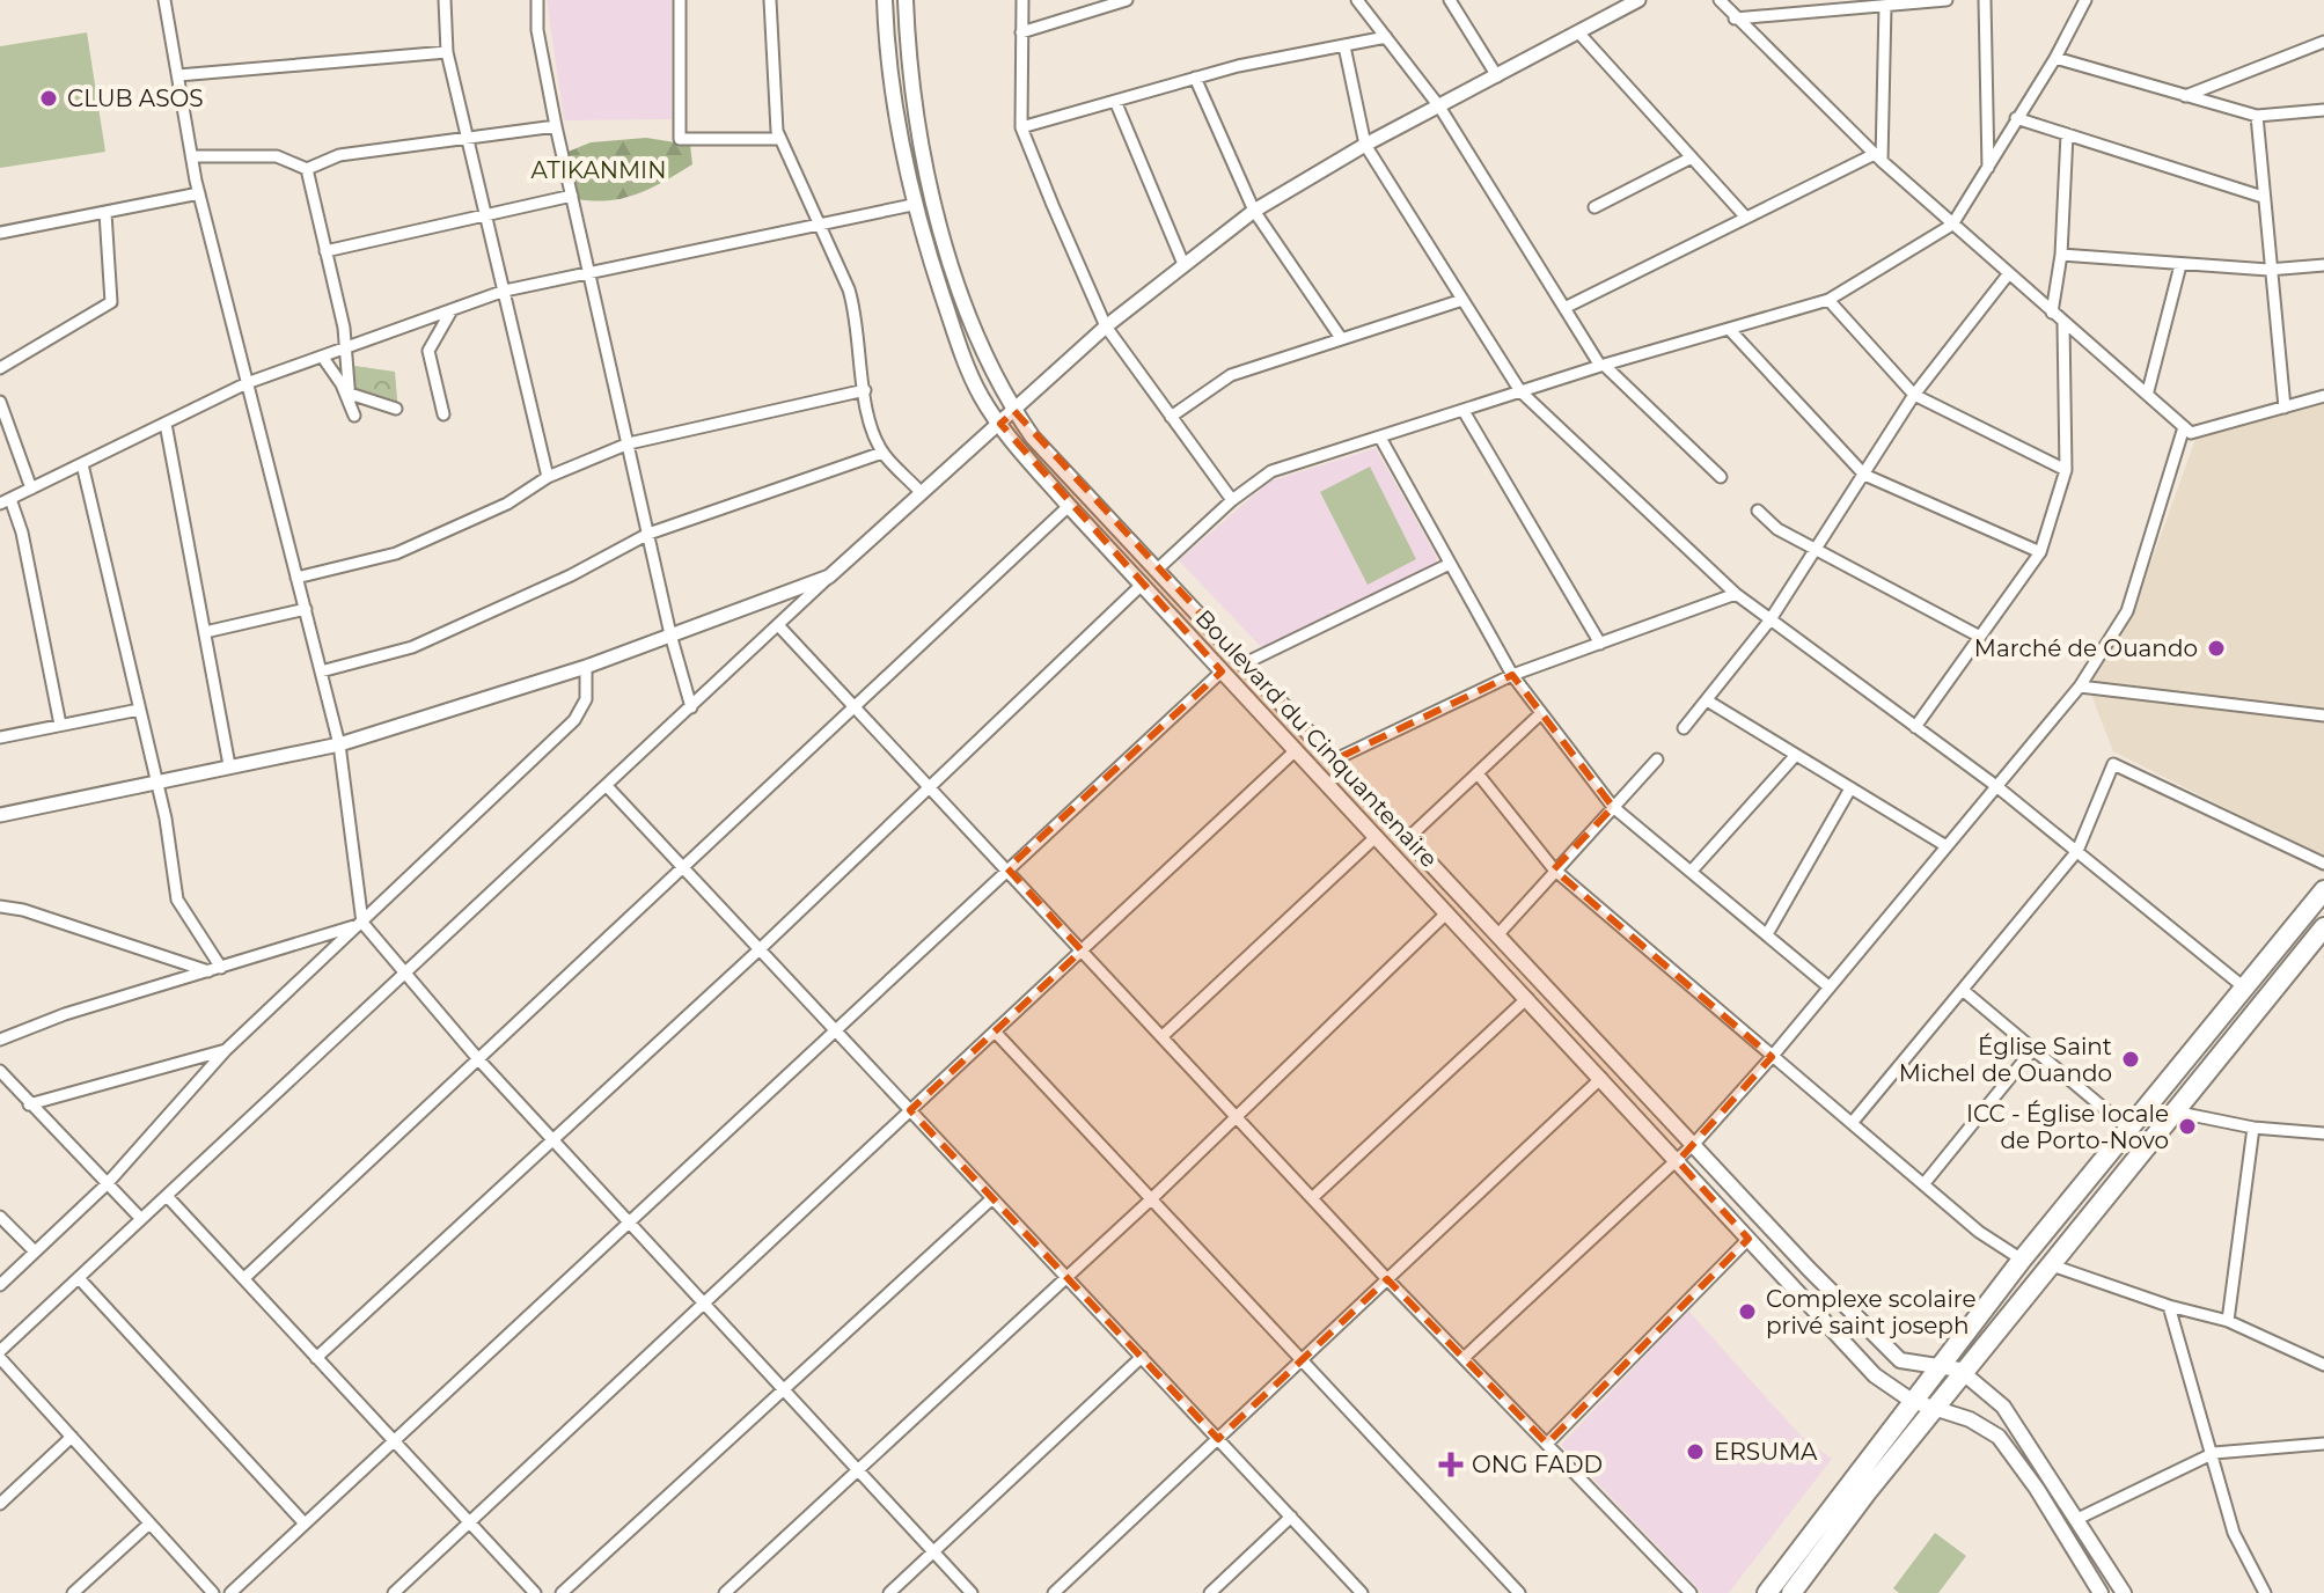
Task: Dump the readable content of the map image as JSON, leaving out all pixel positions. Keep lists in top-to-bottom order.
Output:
{
  "streets": {
    "main road": ["Boulevard du Cinquantenaire"]
  },
  "parks": ["ATIKANMIN"],
  "places": {
    "other": [
      "CLUB ASOS",
      "Marché de Ouando",
      "Église Saint Michel de Ouando",
      "ICC - Église locale de Porto-Novo",
      "Complexe scolaire privé saint joseph",
      "ERSUMA"
    ],
    "health": ["ONG FADD"]
  }
}
